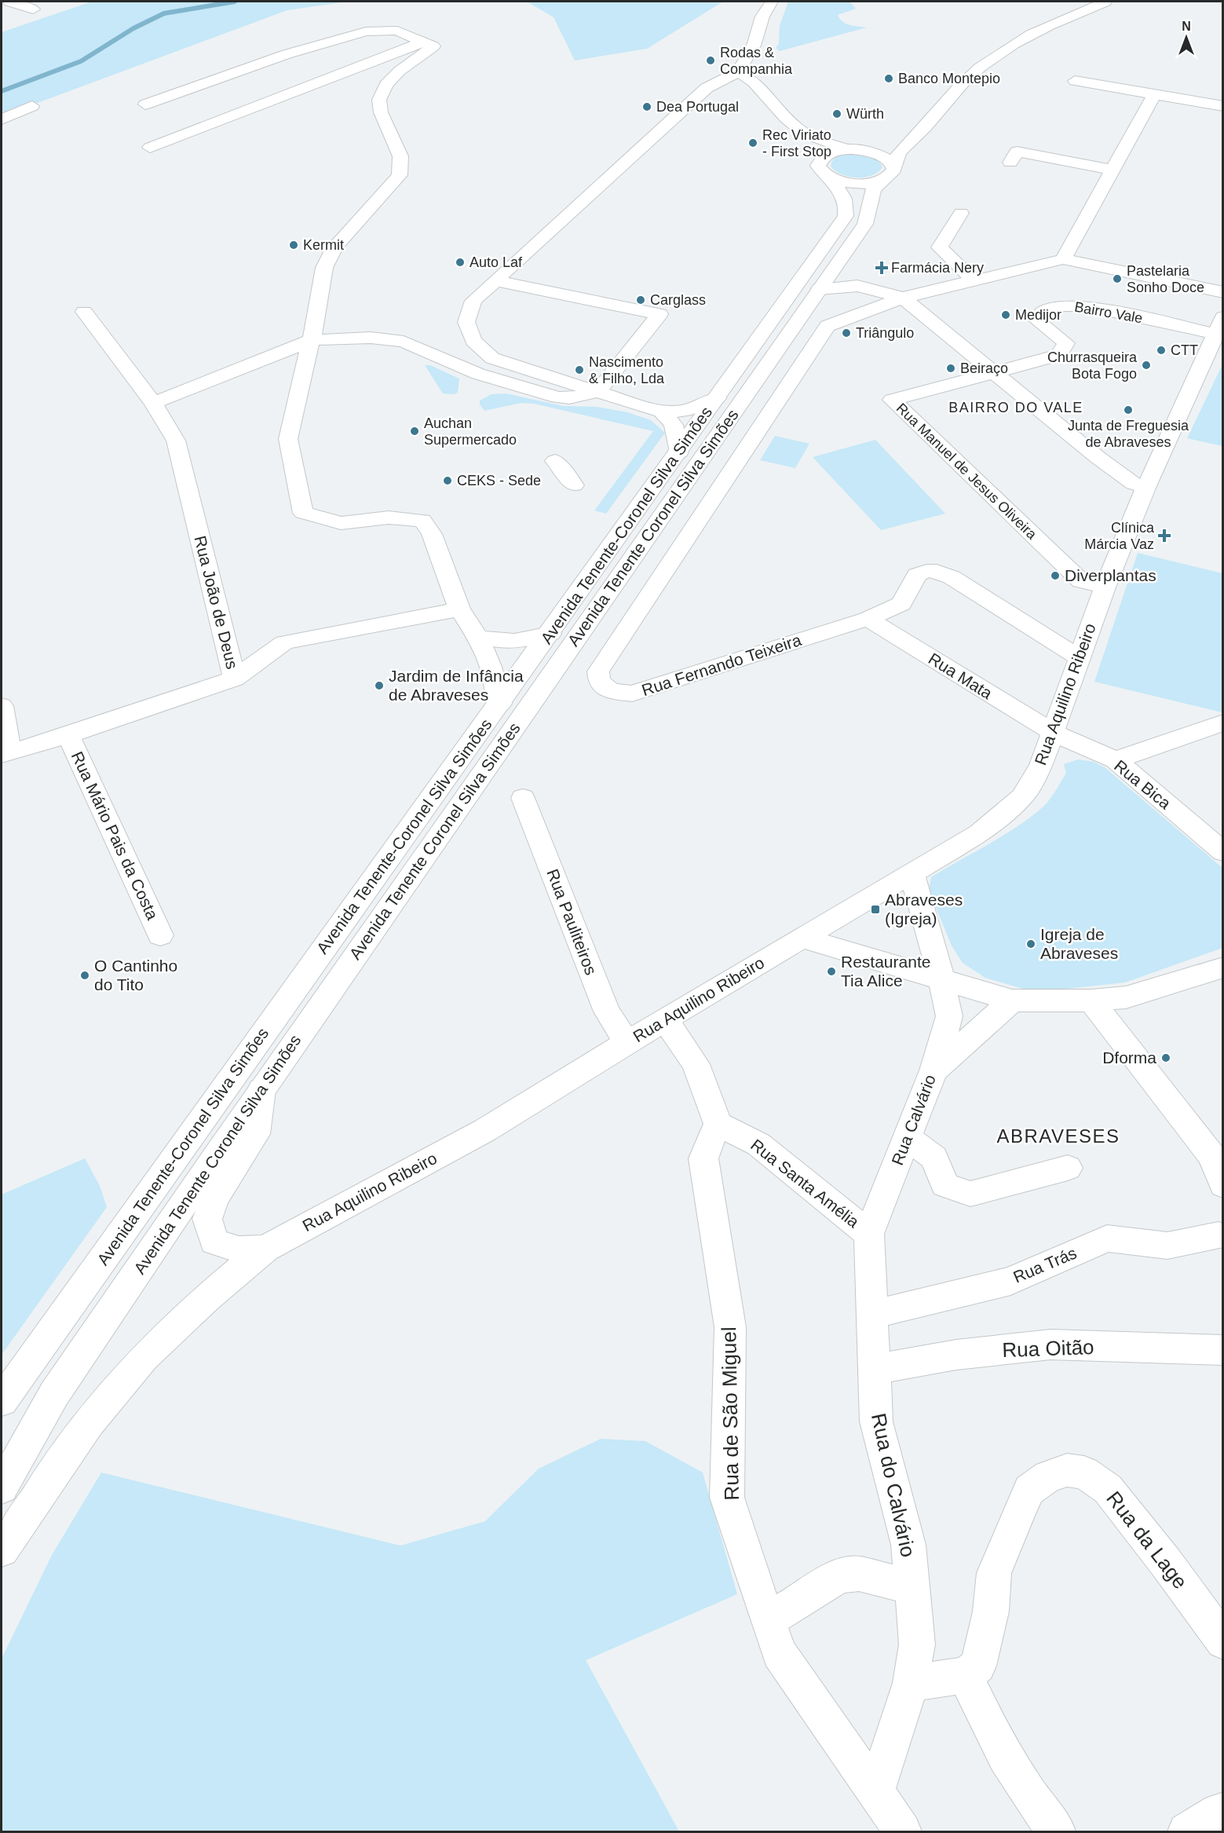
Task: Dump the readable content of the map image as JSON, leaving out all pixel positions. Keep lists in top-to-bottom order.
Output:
{
  "streets": {
    "street": [
      "Bairro Vale",
      "Rua Manuel de Jesus Oliveira",
      "Avenida Tenente-Coronel Silva Simões",
      "Avenida Tenente Coronel Silva Simões",
      "Rua João de Deus",
      "Rua Fernando Teixeira",
      "Rua Mata",
      "Rua Aquilino Ribeiro",
      "Rua Bica",
      "Rua Mário Pais da Costa",
      "Rua Pauliteiros",
      "Rua Calvário",
      "Rua Santa Amélia",
      "Rua Trás",
      "Rua Oitão",
      "Rua de São Miguel",
      "Rua do Calvário",
      "Rua da Lage"
    ]
  },
  "crossings": [
    ["Bairro Vale", "Rua Manuel de Jesus Oliveira"],
    ["Bairro Vale", "Rua Aquilino Ribeiro"],
    ["Rua Manuel de Jesus Oliveira", "Rua Aquilino Ribeiro"],
    ["Rua João de Deus", "Rua Mário Pais da Costa"],
    ["Rua Fernando Teixeira", "Rua Mata"],
    ["Rua Fernando Teixeira", "Rua Aquilino Ribeiro"],
    ["Rua Mata", "Rua Aquilino Ribeiro"],
    ["Rua Mata", "Rua Bica"],
    ["Rua Aquilino Ribeiro", "Rua Bica"],
    ["Rua Aquilino Ribeiro", "Rua Pauliteiros"],
    ["Rua Aquilino Ribeiro", "Rua Calvário"],
    ["Rua Calvário", "Rua Santa Amélia"],
    ["Rua Calvário", "Rua Trás"],
    ["Rua Calvário", "Rua Oitão"],
    ["Rua Calvário", "Rua do Calvário"],
    ["Rua Santa Amélia", "Rua de São Miguel"],
    ["Rua Oitão", "Rua do Calvário"],
    ["Rua de São Miguel", "Rua do Calvário"]
  ],
  "districts": ["BAIRRO DO VALE", "ABRAVESES"],
  "places": {
    "other": [
      "Rodas & Companhia",
      "Banco Montepio",
      "Dea Portugal",
      "Würth",
      "Rec Viriato - First Stop",
      "Kermit",
      "Auto Laf",
      "Pastelaria Sonho Doce",
      "Carglass",
      "Medijor",
      "Triângulo",
      "CTT",
      "Churrasqueira Bota Fogo",
      "Beiraço",
      "Nascimento & Filho, Lda",
      "Junta de Freguesia de Abraveses",
      "Auchan Supermercado",
      "CEKS - Sede",
      "Diverplantas",
      "Jardim de Infância de Abraveses",
      "Igreja de Abraveses",
      "Restaurante Tia Alice",
      "O Cantinho do Tito",
      "Dforma"
    ],
    "health": ["Farmácia Nery", "Clínica Márcia Vaz"],
    "transit": ["Abraveses (Igreja)"]
  },
  "north": "top"
}
